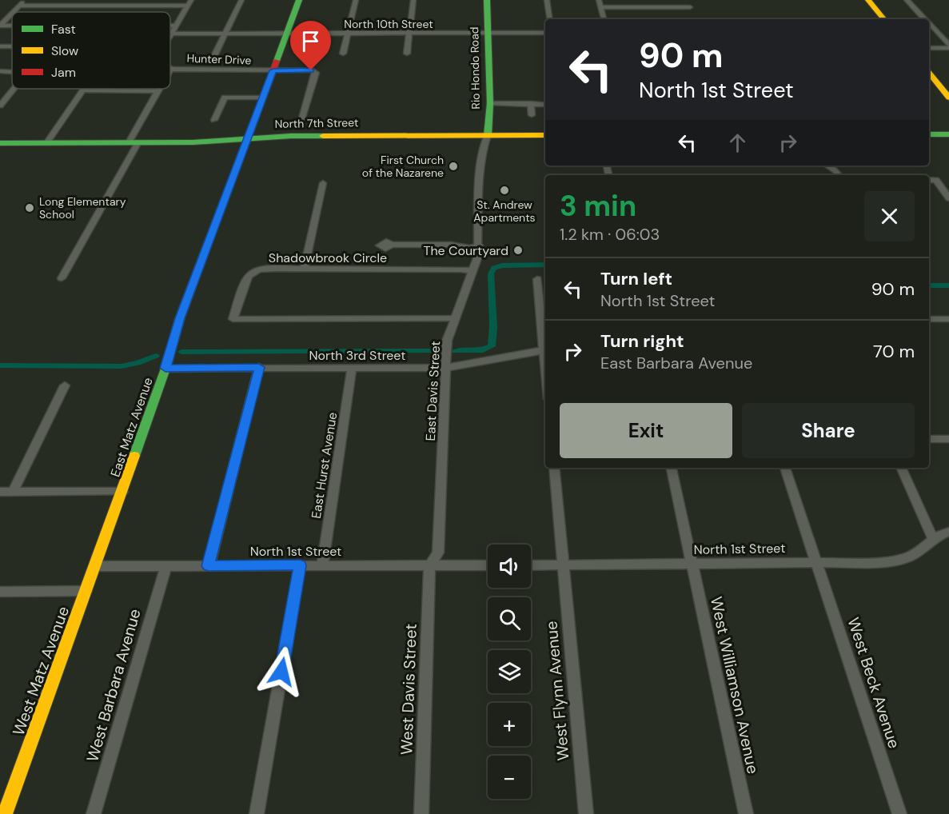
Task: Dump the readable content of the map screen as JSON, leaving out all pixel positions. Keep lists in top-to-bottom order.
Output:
{
  "streets": {
    "street": [
      "North 10th Street",
      "Hunter Drive",
      "Rio Hondo Road",
      "North 7th Street",
      "Shadowbrook Circle",
      "North 3rd Street",
      "East Davis Street",
      "East Matz Avenue",
      "East Hurst Avenue",
      "North 1st Street",
      "West Matz Avenue",
      "West Beck Avenue",
      "West Barbara Avenue",
      "West Williamson Avenue",
      "West Davis Street",
      "West Flynn Avenue"
    ]
  },
  "crossings": [
    ["North 10th Street", "Rio Hondo Road"],
    ["North 10th Street", "East Matz Avenue"],
    ["Hunter Drive", "East Matz Avenue"],
    ["Rio Hondo Road", "North 7th Street"],
    ["Rio Hondo Road", "East Davis Street"],
    ["North 7th Street", "East Davis Street"],
    ["North 7th Street", "East Matz Avenue"],
    ["Shadowbrook Circle", "East Davis Street"],
    ["North 3rd Street", "East Davis Street"],
    ["North 3rd Street", "East Matz Avenue"],
    ["North 3rd Street", "East Hurst Avenue"],
    ["East Davis Street", "North 1st Street"],
    ["East Davis Street", "West Davis Street"],
    ["East Matz Avenue", "North 1st Street"],
    ["East Matz Avenue", "West Matz Avenue"],
    ["East Hurst Avenue", "North 1st Street"],
    ["North 1st Street", "West Matz Avenue"],
    ["North 1st Street", "West Beck Avenue"],
    ["North 1st Street", "West Barbara Avenue"],
    ["North 1st Street", "West Williamson Avenue"],
    ["North 1st Street", "West Davis Street"],
    ["North 1st Street", "West Flynn Avenue"]
  ],
  "places": [
    "First Church of the Nazarene",
    "St. Andrew Apartments",
    "Long Elementary School",
    "The Courtyard"
  ],
  "legend": ["Fast", "Slow", "Jam"],
  "page": {
    "turn": ["90 m", "North 1st Street"],
    "heading": ["3 min", "1.2 km · 06:03"],
    "list": [
      {
        "name": "Turn left",
        "note": "North 1st Street",
        "value": "90 m"
      },
      {
        "name": "Turn right",
        "note": "East Barbara Avenue",
        "value": "70 m"
      }
    ],
    "buttons": ["Exit", "Share"],
    "map_buttons": ["+", "−"]
  }
}
